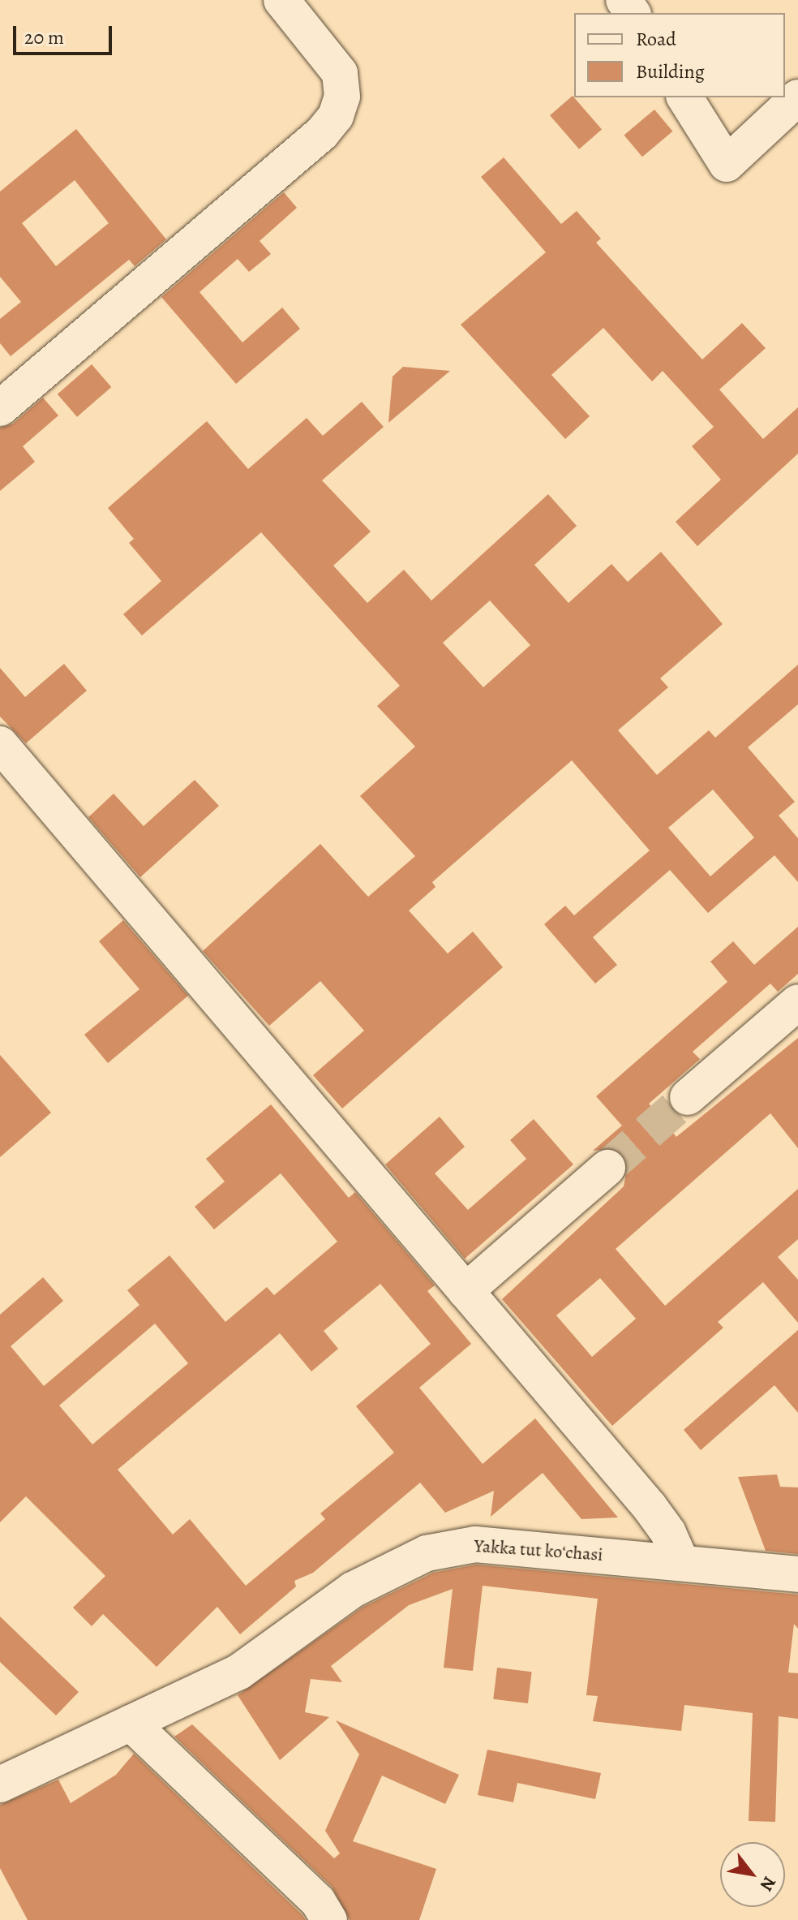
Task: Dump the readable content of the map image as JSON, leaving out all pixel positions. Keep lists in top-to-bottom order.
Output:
{
  "streets": {
    "street": ["Yakka tut koʻchasi"]
  },
  "legend": ["Road", "Building"],
  "scale_bar": "20 m",
  "north": "bottom right"
}
